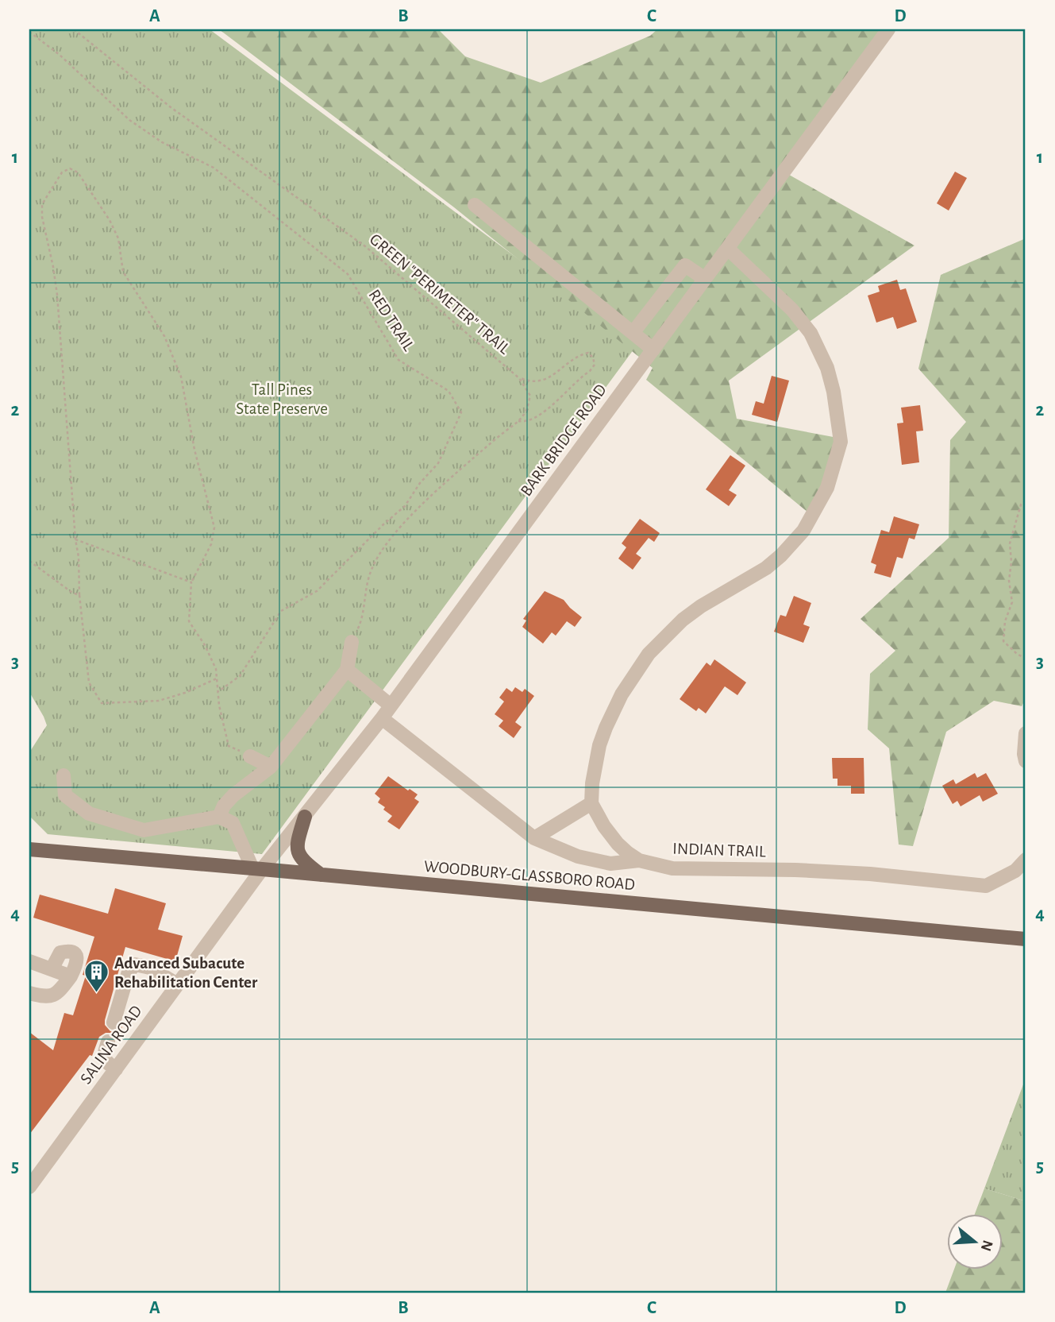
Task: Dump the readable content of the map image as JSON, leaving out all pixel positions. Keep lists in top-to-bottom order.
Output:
{
  "streets": {
    "main road": ["WOODBURY-GLASSBORO ROAD"],
    "street": ["BARK BRIDGE ROAD", "INDIAN TRAIL", "SALINA ROAD"],
    "path": ["GREEN \"PERIMETER\" TRAIL", "RED TRAIL"]
  },
  "crossings": [
    ["BARK BRIDGE ROAD", "INDIAN TRAIL"],
    ["BARK BRIDGE ROAD", "WOODBURY-GLASSBORO ROAD"],
    ["BARK BRIDGE ROAD", "SALINA ROAD"],
    ["WOODBURY-GLASSBORO ROAD", "SALINA ROAD"]
  ],
  "parks": ["Tall Pines State Preserve"],
  "places": {
    "building": ["Advanced Subacute Rehabilitation Center"]
  },
  "north": "right",
  "grid": {
    "columns": [
      "A",
      "B",
      "C",
      "D"
    ],
    "rows": [
      "1",
      "2",
      "3",
      "4",
      "5"
    ]
  }
}
